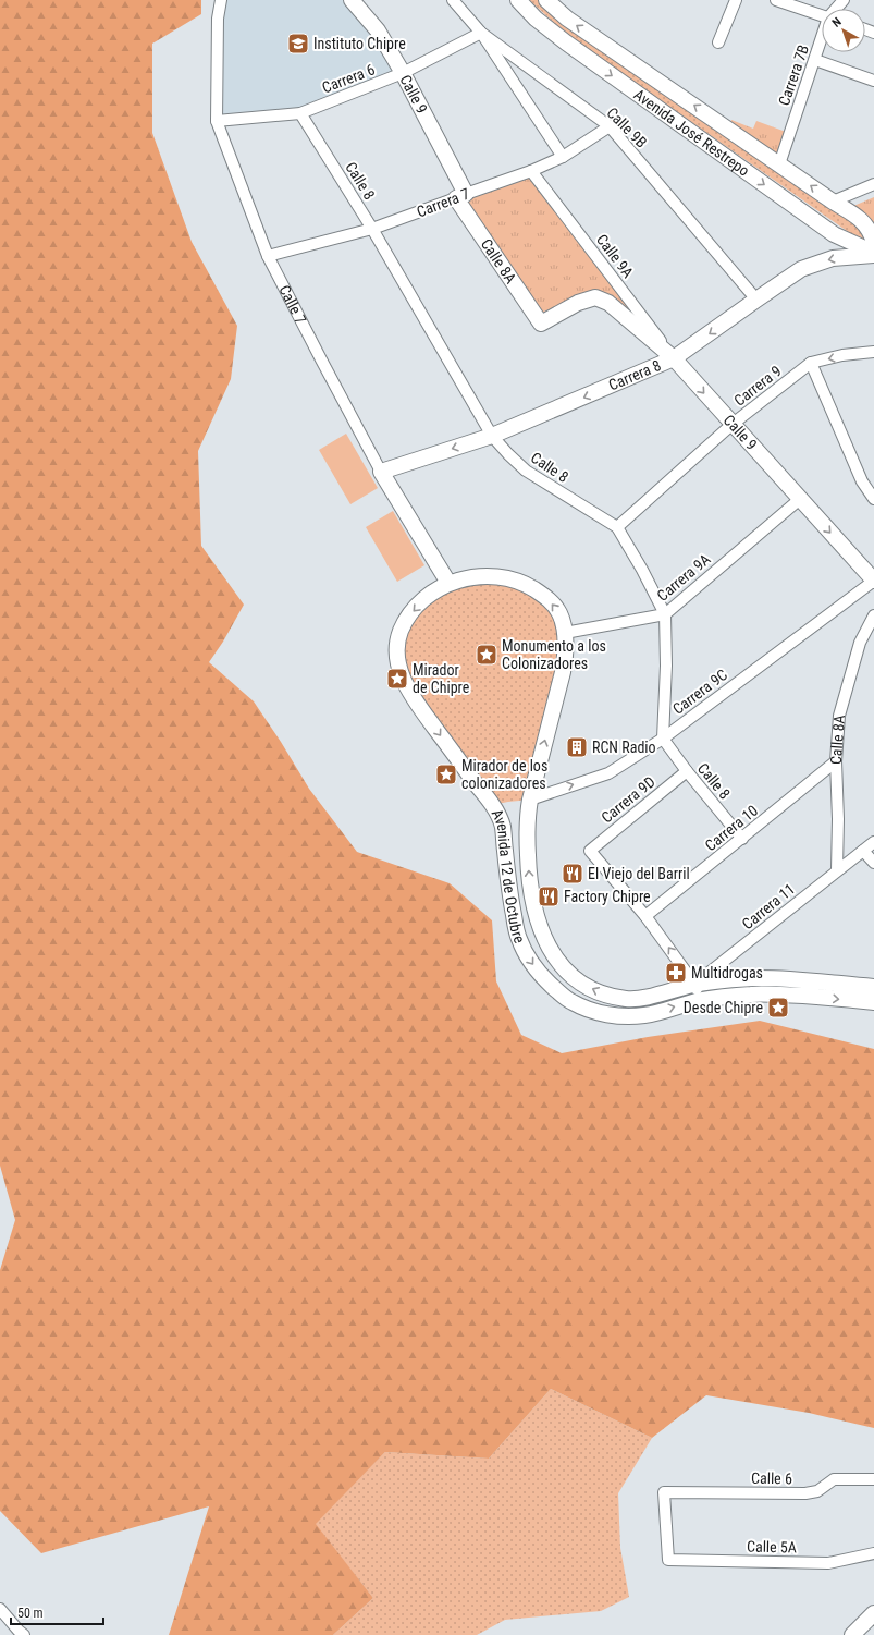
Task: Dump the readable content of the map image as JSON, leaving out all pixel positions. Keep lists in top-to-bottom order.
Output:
{
  "streets": {
    "main road": [
      "Calle 9",
      "Avenida José Restrepo",
      "Calle 8A",
      "Calle 7",
      "Carrera 8",
      "Avenida 12 de Octubre"
    ],
    "street": [
      "Carrera 7B",
      "Carrera 6",
      "Calle 9B",
      "Calle 8",
      "Carrera 7",
      "Calle 9A",
      "Carrera 9",
      "Carrera 9A",
      "Carrera 9C",
      "Carrera 9D",
      "Carrera 10",
      "Carrera 11",
      "Calle 6",
      "Calle 5A"
    ]
  },
  "crossings": [
    ["Carrera 7B", "Avenida José Restrepo"],
    ["Carrera 6", "Calle 9"],
    ["Carrera 6", "Calle 9B"],
    ["Carrera 6", "Calle 8"],
    ["Carrera 6", "Calle 7"],
    ["Calle 9", "Carrera 7"],
    ["Calle 9", "Calle 9A"],
    ["Calle 9", "Calle 8A"],
    ["Calle 9", "Carrera 8"],
    ["Calle 9", "Carrera 9"],
    ["Calle 9", "Carrera 9A"],
    ["Calle 9", "Carrera 9C"],
    ["Calle 9B", "Carrera 7"],
    ["Calle 9B", "Carrera 8"],
    ["Avenida José Restrepo", "Carrera 8"],
    ["Calle 8", "Carrera 7"],
    ["Calle 8", "Carrera 8"],
    ["Calle 8", "Carrera 9"],
    ["Calle 8", "Carrera 9A"],
    ["Calle 8", "Carrera 9C"],
    ["Calle 8", "Carrera 9D"],
    ["Calle 8", "Carrera 10"],
    ["Carrera 7", "Calle 9A"],
    ["Carrera 7", "Calle 8A"],
    ["Carrera 7", "Calle 7"],
    ["Calle 9A", "Carrera 8"],
    ["Calle 8A", "Carrera 10"],
    ["Calle 8A", "Carrera 11"],
    ["Calle 7", "Carrera 8"],
    ["Calle 7", "Avenida 12 de Octubre"],
    ["Carrera 9A", "Avenida 12 de Octubre"],
    ["Carrera 9C", "Avenida 12 de Octubre"],
    ["Carrera 9D", "Carrera 10"],
    ["Avenida 12 de Octubre", "Carrera 11"],
    ["Calle 6", "Calle 5A"]
  ],
  "one_way": ["Carrera 8", "Carrera 9C"],
  "places": {
    "school or university": ["Instituto Chipre"],
    "place": [
      "Monumento a los Colonizadores",
      "Mirador de Chipre",
      "Mirador de los colonizadores",
      "Desde Chipre"
    ],
    "building": ["RCN Radio"],
    "restaurant": ["El Viejo del Barril", "Factory Chipre"],
    "pharmacy": ["Multidrogas"]
  },
  "scale_bar": "50 m",
  "north": "top left"
}
